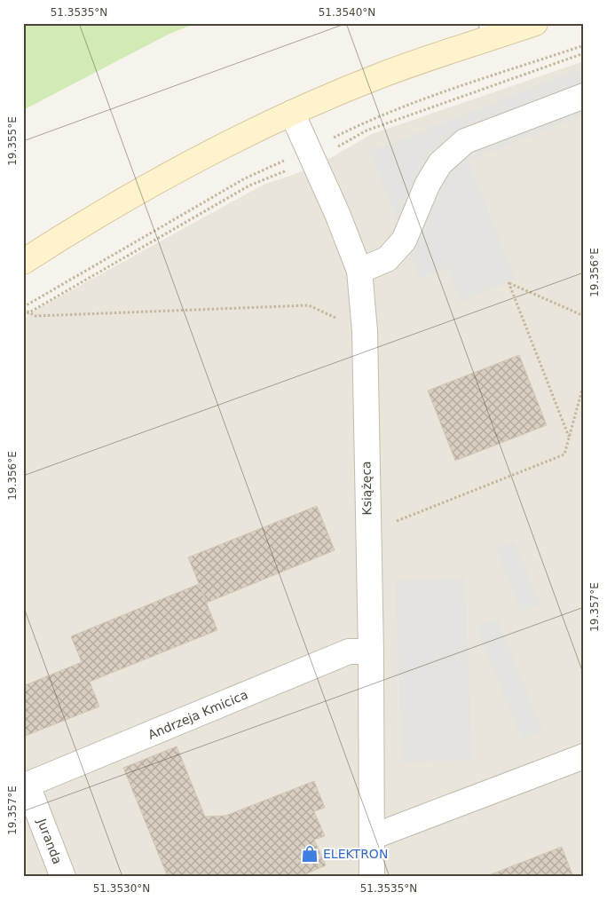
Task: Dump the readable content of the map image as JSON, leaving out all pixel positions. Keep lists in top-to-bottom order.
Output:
{
  "streets": {
    "street": ["Książęca", "Andrzeja Kmicica", "Juranda"]
  },
  "crossings": [
    ["Książęca", "Andrzeja Kmicica"],
    ["Andrzeja Kmicica", "Juranda"]
  ],
  "places": {
    "shop": ["ELEKTRON"]
  },
  "coordinates": [
    "51.3535°N",
    "51.3540°N",
    "19.355°E",
    "19.356°E",
    "19.357°E",
    "51.3530°N"
  ]
}
